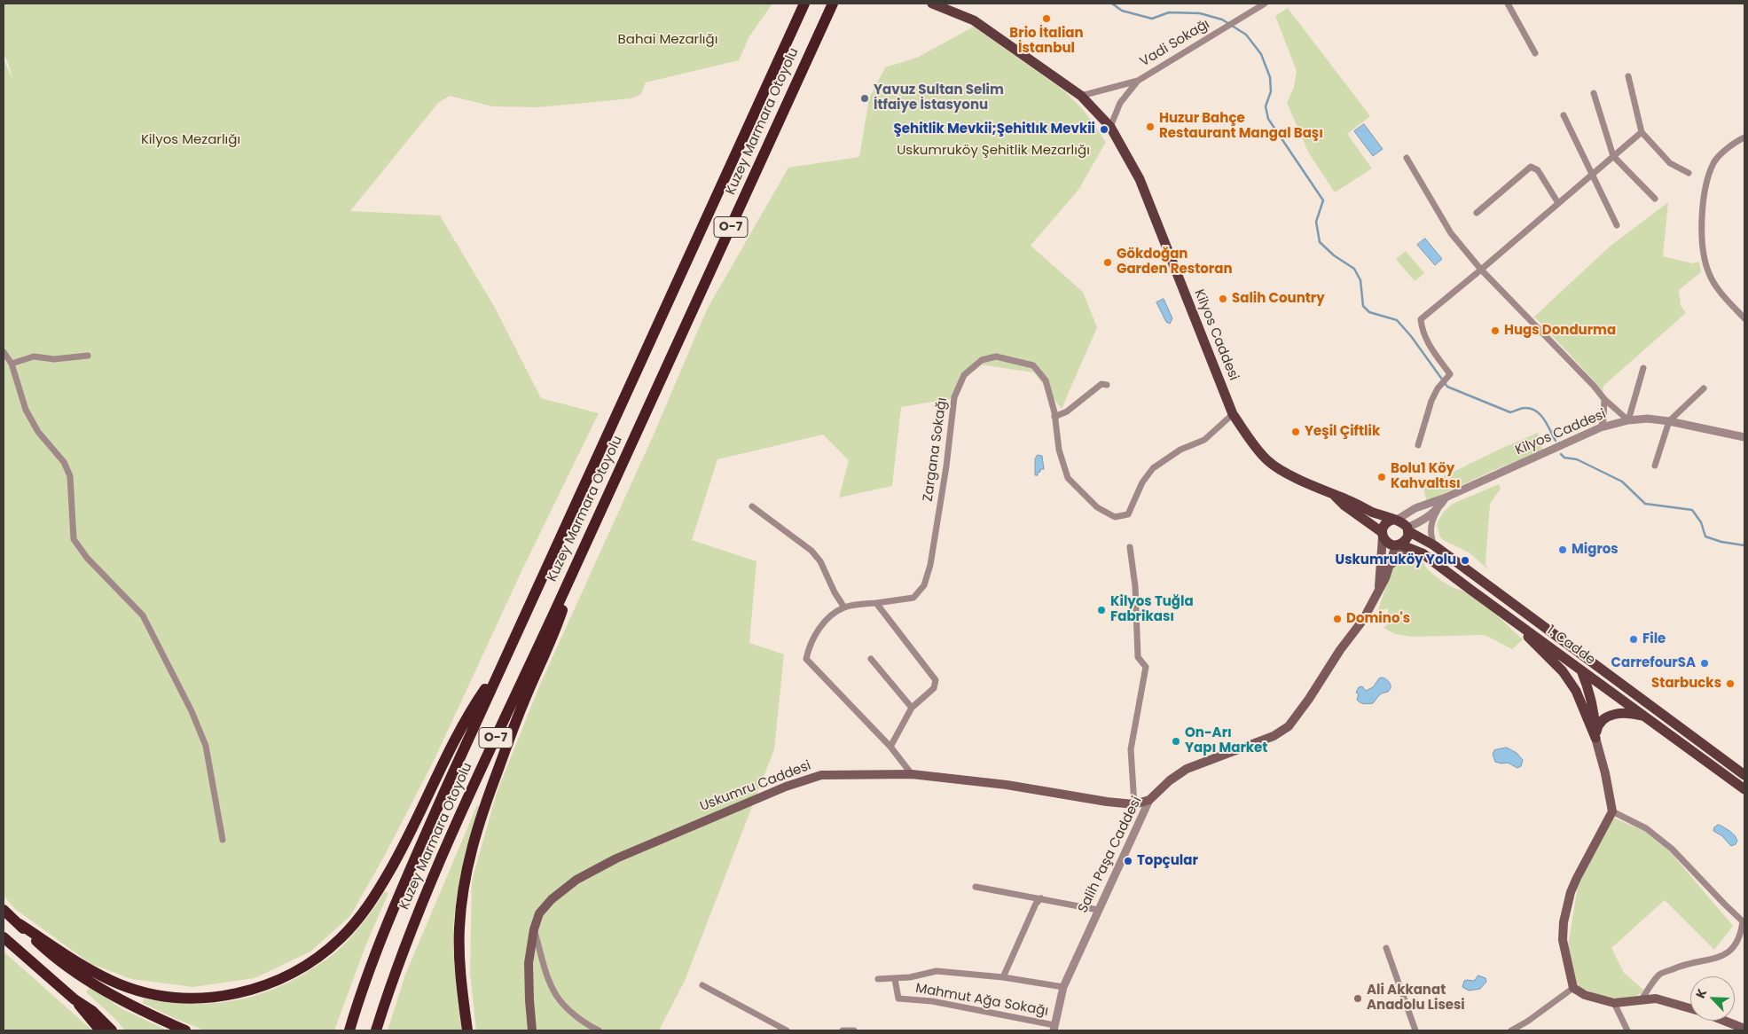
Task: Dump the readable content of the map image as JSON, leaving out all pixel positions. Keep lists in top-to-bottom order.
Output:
{
  "streets": {
    "highway": ["Kuzey Marmara Otoyolu", "O-7"],
    "main road": [
      "Kilyos Caddesi",
      "1. Cadde",
      "Uskumru Caddesi",
      "Salih Paşa Caddesi"
    ],
    "street": ["Vadi Sokağı", "Zargana Sokağı", "Mahmut Ağa Sokağı"]
  },
  "crossings": [
    ["Vadi Sokağı", "Kilyos Caddesi"],
    ["Kilyos Caddesi", "Zargana Sokağı"],
    ["Kilyos Caddesi", "1. Cadde"],
    ["Kilyos Caddesi", "Salih Paşa Caddesi"],
    ["1. Cadde", "Salih Paşa Caddesi"],
    ["Uskumru Caddesi", "Salih Paşa Caddesi"],
    ["Salih Paşa Caddesi", "Mahmut Ağa Sokağı"]
  ],
  "parks": ["Bahai Mezarlığı", "Kilyos Mezarlığı", "Uskumruköy Şehitlik Mezarlığı"],
  "places": [
    "Brio İtalian İstanbul",
    "Yavuz Sultan Selim İtfaiye İstasyonu",
    "Huzur Bahçe Restaurant Mangal Başı",
    "Şehitlik Mevkii;Şehitlık Mevkii",
    "Gökdoğan Garden Restoran",
    "Salih Country",
    "Hugs Dondurma",
    "Yeşil Çiftlik",
    "Bolu1 Köy Kahvaltısı",
    "Migros",
    "Uskumruköy Yolu",
    "Kilyos Tuğla Fabrikası",
    "Domino's",
    "File",
    "CarrefourSA",
    "Starbucks",
    "On-Arı Yapı Market",
    "Topçular",
    "Ali Akkanat Anadolu Lisesi"
  ],
  "north": "top left"
}
